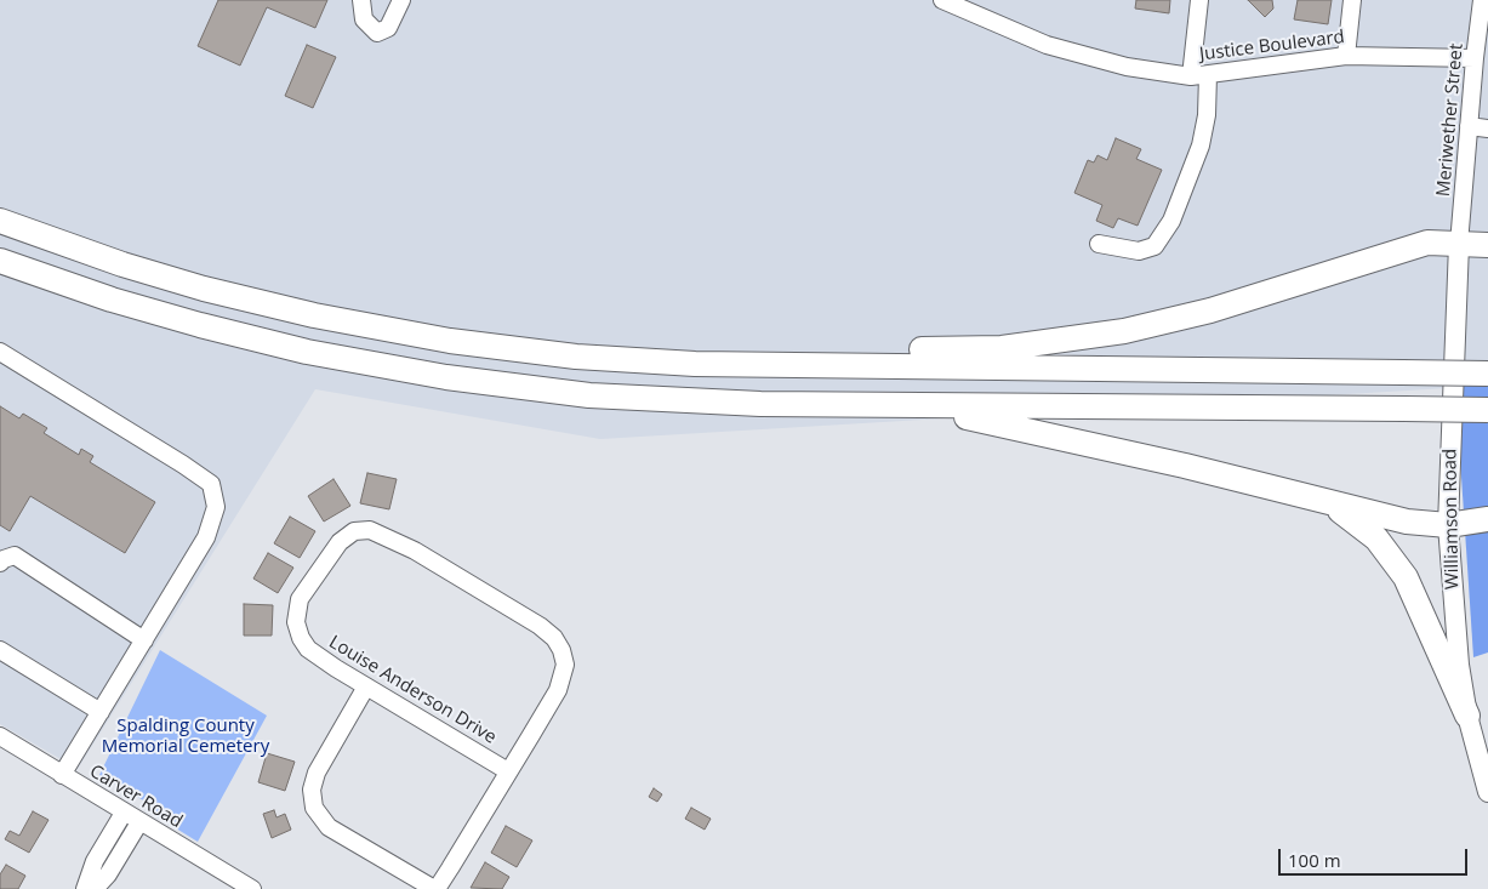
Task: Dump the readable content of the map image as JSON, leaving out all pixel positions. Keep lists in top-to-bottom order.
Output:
{
  "streets": {
    "main road": ["Williamson Road"],
    "street": [
      "Justice Boulevard",
      "Meriwether Street",
      "Louise Anderson Drive",
      "Carver Road"
    ]
  },
  "crossings": [
    ["Justice Boulevard", "Meriwether Street"],
    ["Meriwether Street", "Williamson Road"]
  ],
  "parks": ["Spalding County Memorial Cemetery"],
  "scale_bar": "100 m"
}
